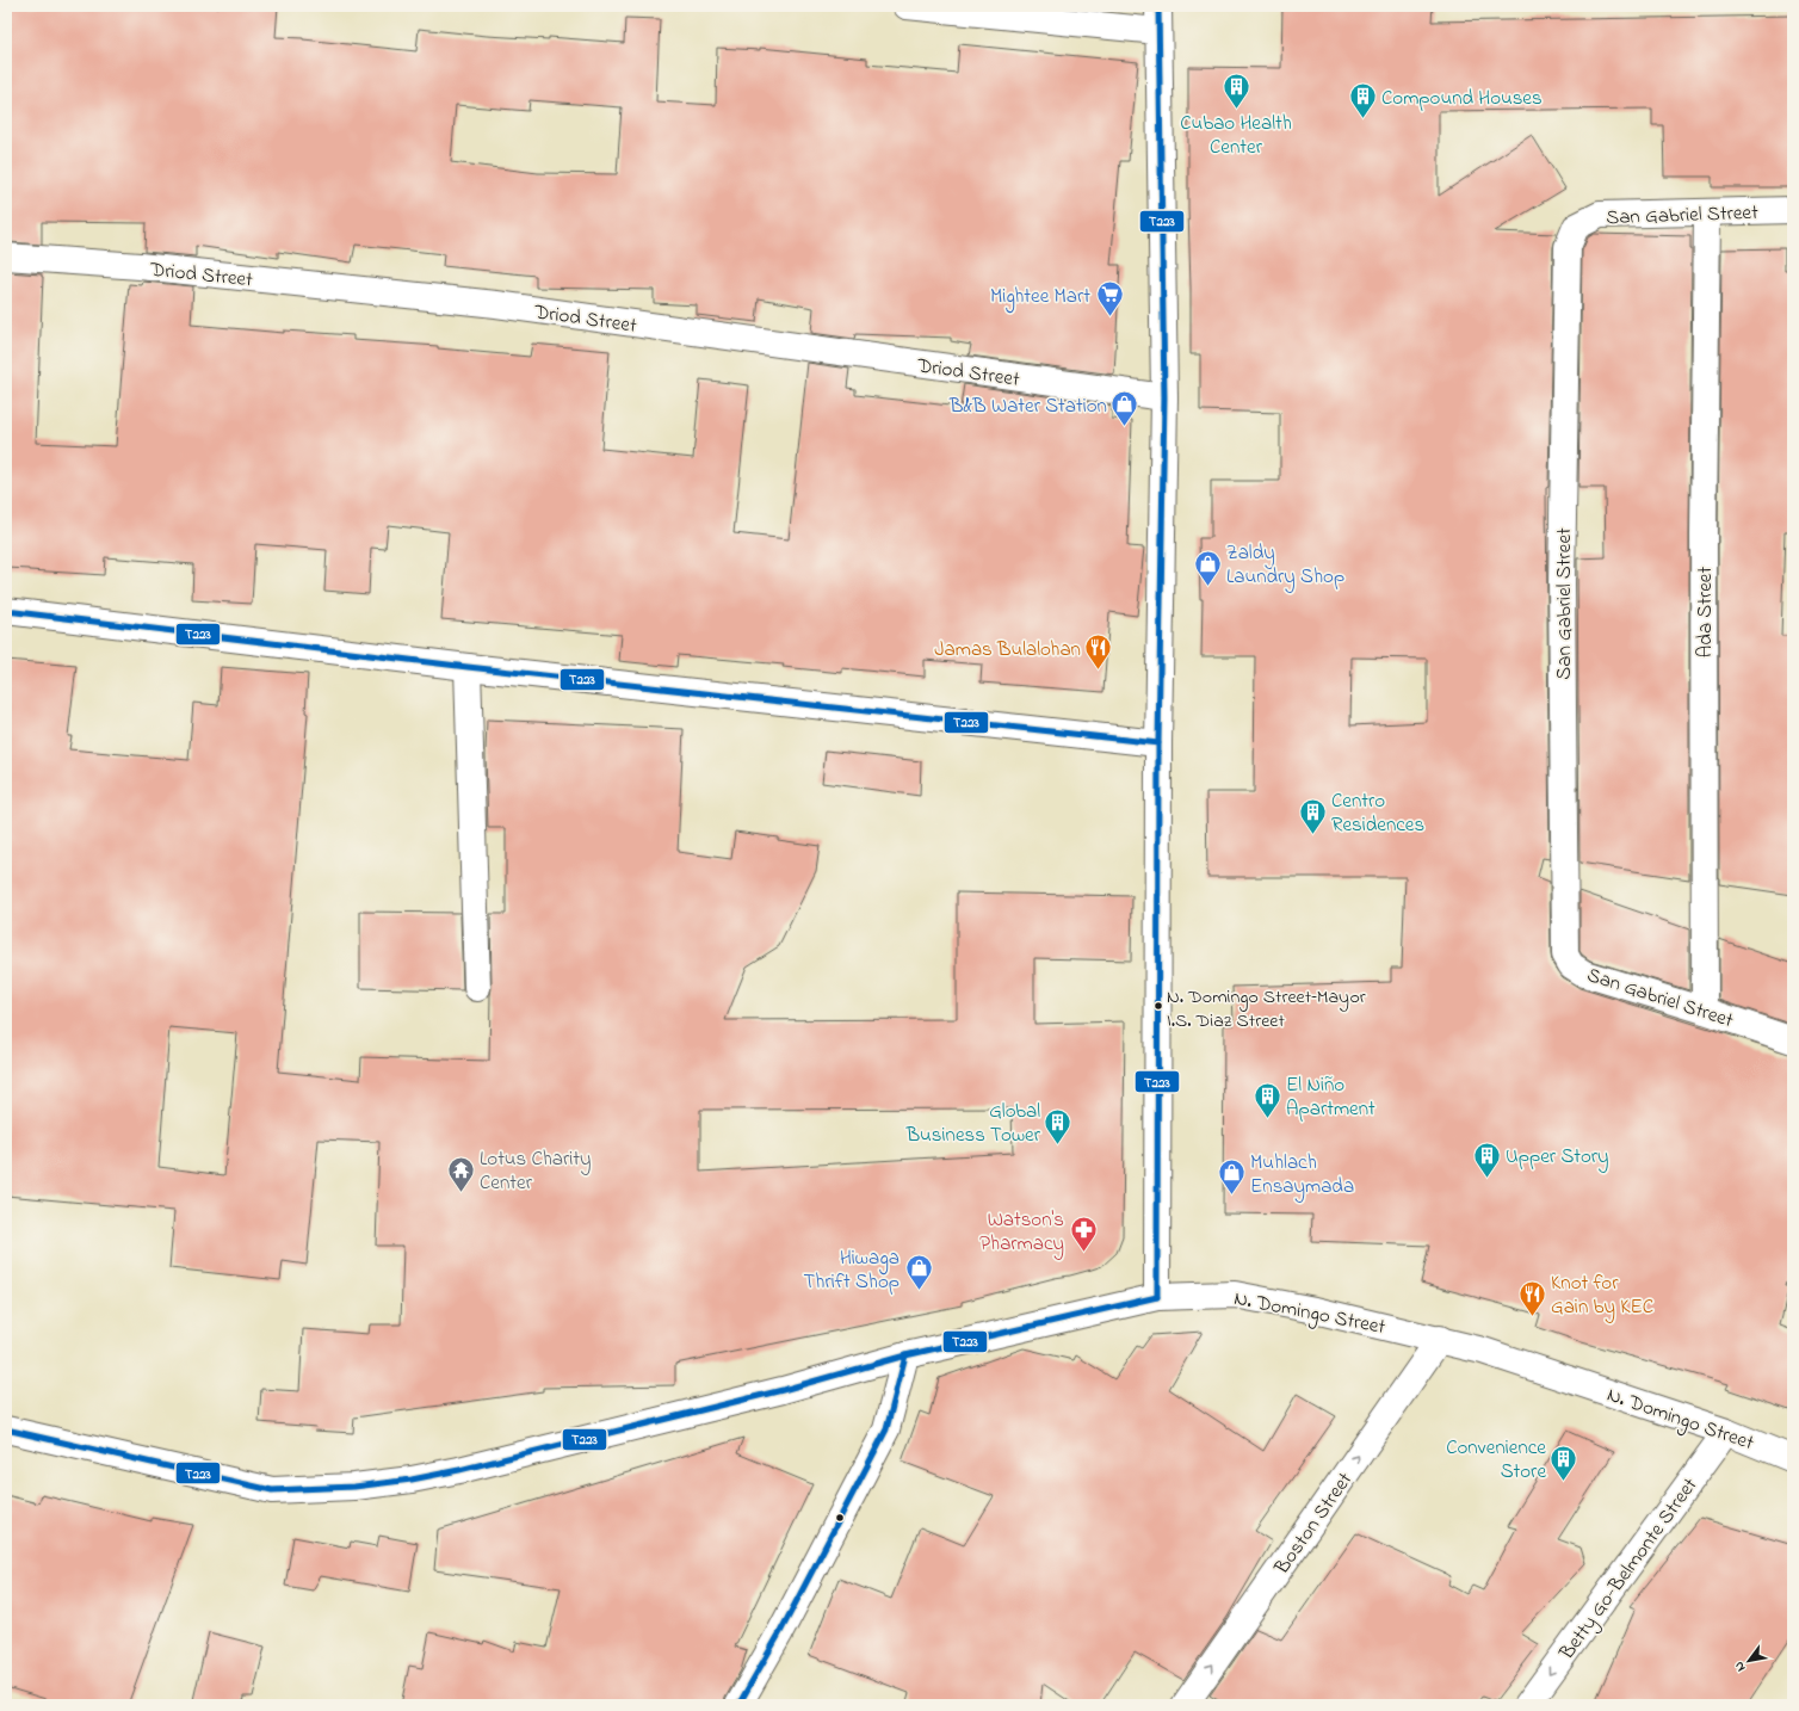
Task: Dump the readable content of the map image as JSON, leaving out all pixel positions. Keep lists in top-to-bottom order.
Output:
{
  "streets": {
    "street": [
      "San Gabriel Street",
      "Driod Street",
      "Ada Street",
      "N. Domingo Street",
      "Boston Street",
      "Betty Go-Belmonte Street"
    ]
  },
  "crossings": [
    ["San Gabriel Street", "Ada Street"],
    ["N. Domingo Street", "Boston Street"],
    ["N. Domingo Street", "Betty Go-Belmonte Street"]
  ],
  "one_way": ["Boston Street", "Betty Go-Belmonte Street"],
  "places": {
    "building": [
      "Cubao Health Center",
      "Compound Houses",
      "Centro Residences",
      "El Niño Apartment",
      "Global Business Tower",
      "Upper Story",
      "Convenience Store"
    ],
    "supermarket": ["Mightee Mart"],
    "shop": [
      "B&B Water Station",
      "Zaldy Laundry Shop",
      "Muhlach Ensaymada",
      "Hiwaga Thrift Shop"
    ],
    "restaurant": ["Jamas Bulalohan", "Knot for Gain by KEC"],
    "other": ["N. Domingo Street–Mayor I.S. Diaz Street"],
    "temple": ["Lotus Charity Center"],
    "pharmacy": ["Watson's Pharmacy"]
  },
  "lines": ["transit line T223"],
  "north": "bottom left"
}
